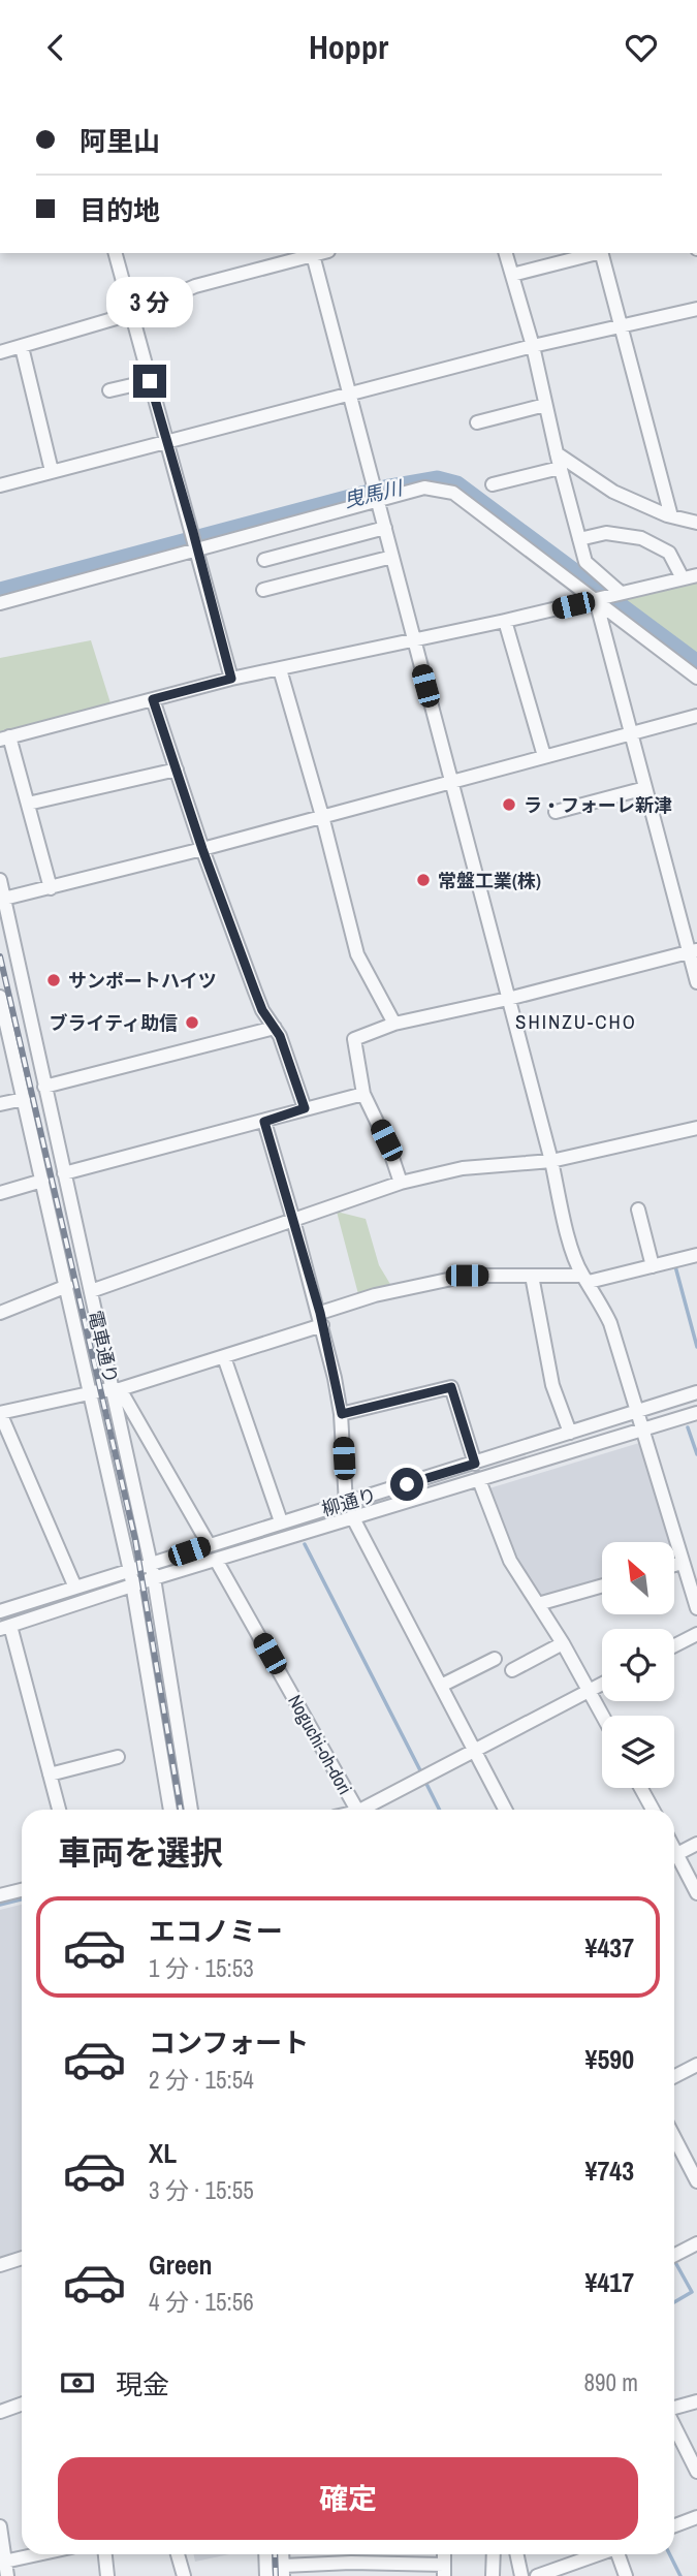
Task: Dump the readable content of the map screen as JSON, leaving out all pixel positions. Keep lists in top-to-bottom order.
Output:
{
  "streets": {
    "street": ["電車通り", "柳通り", "Noguchi-oh-dori"]
  },
  "crossings": [
    ["電車通り", "柳通り"],
    ["柳通り", "Noguchi-oh-dori"]
  ],
  "districts": ["SHINZU-CHO"],
  "water": ["曳馬川"],
  "places": [
    "ラ・フォーレ新津",
    "常盤工業(株)",
    "サンポートハイツ",
    "ブライティ助信"
  ],
  "north": "top left",
  "page": {
    "header": "Hoppr",
    "banner": ["阿里山", "目的地"],
    "bubble": "3 分",
    "heading": "車両を選択",
    "list": [
      {
        "name": "エコノミー",
        "note": "1 分 · 15:53",
        "value": "¥437"
      },
      {
        "name": "コンフォート",
        "note": "2 分 · 15:54",
        "value": "¥590"
      },
      {
        "name": "XL",
        "note": "3 分 · 15:55",
        "value": "¥743"
      },
      {
        "name": "Green",
        "note": "4 分 · 15:56",
        "value": "¥417"
      }
    ],
    "pay": ["現金", "890 m"],
    "buttons": "確定"
  }
}
